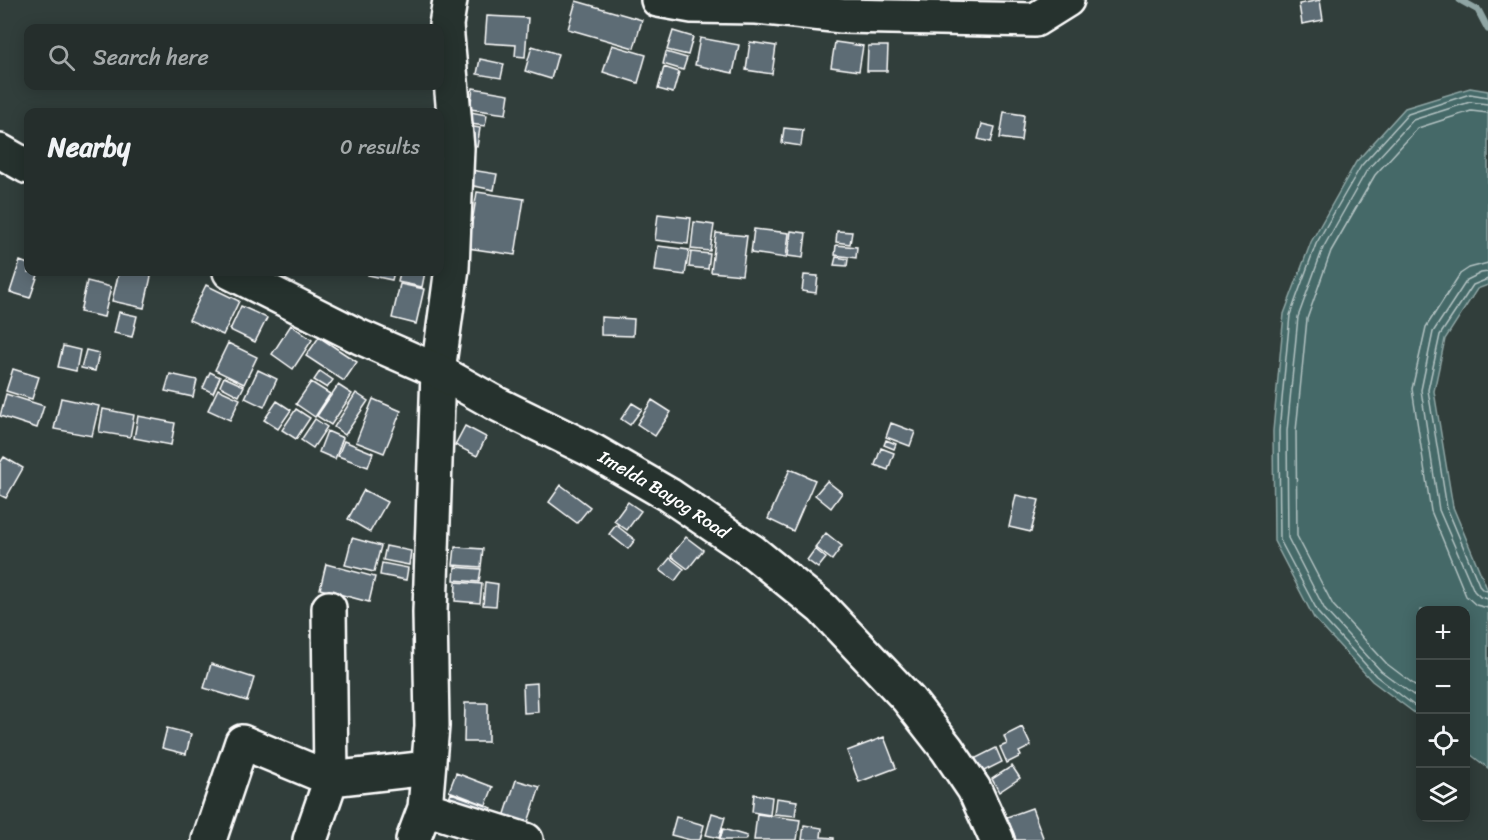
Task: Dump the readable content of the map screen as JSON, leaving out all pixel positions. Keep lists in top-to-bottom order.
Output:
{
  "streets": {
    "street": ["Imelda Bayog Road"]
  },
  "page": {
    "search": "Search here",
    "heading": ["Nearby", "0 results"],
    "map_buttons": ["+", "−"]
  }
}
